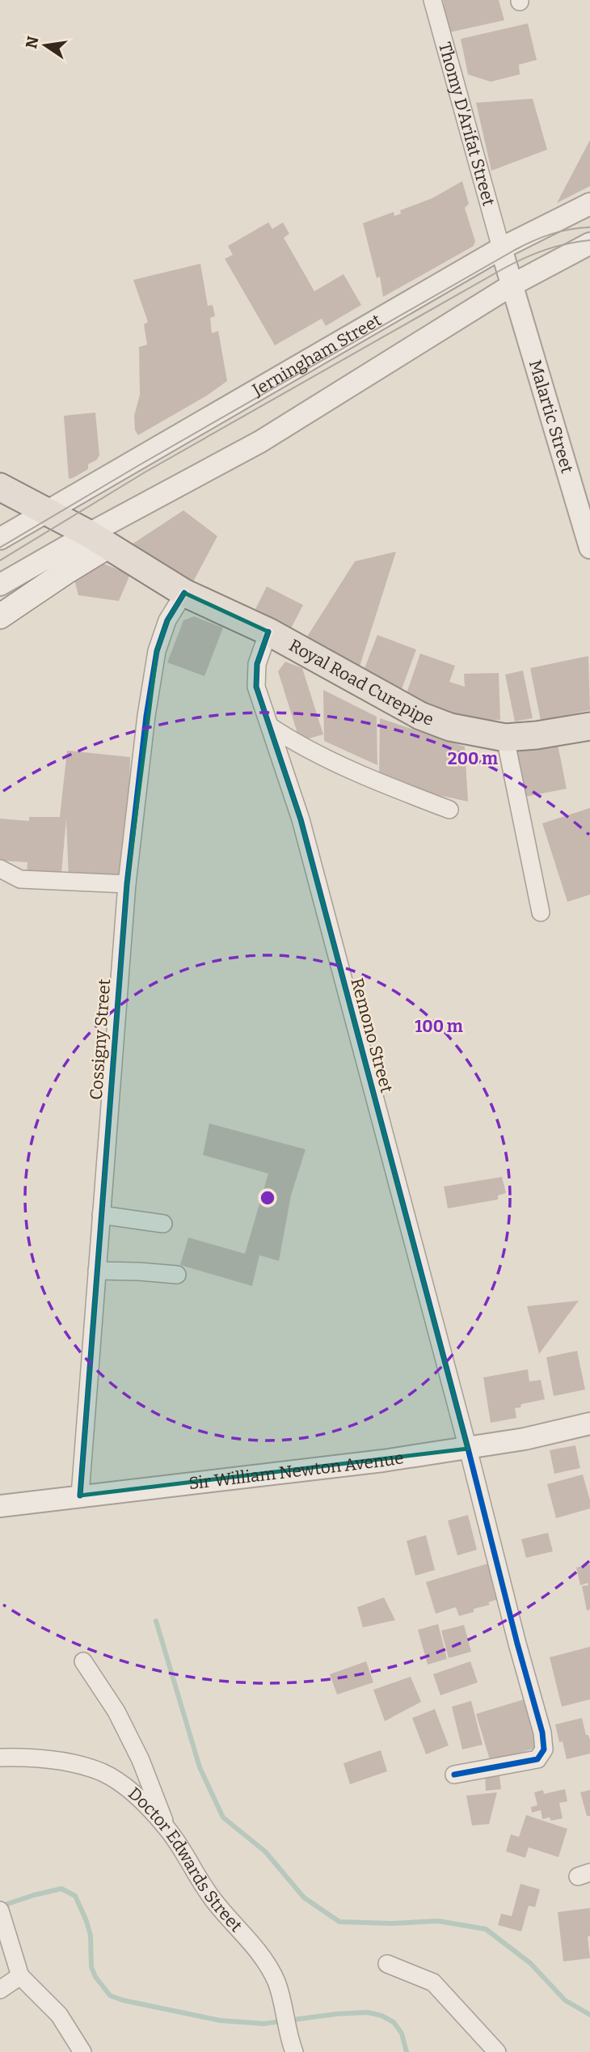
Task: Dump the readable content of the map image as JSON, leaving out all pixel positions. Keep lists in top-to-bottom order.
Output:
{
  "streets": {
    "main road": ["Royal Road Curepipe"],
    "street": [
      "Thomy D'Arifat Street",
      "Jerningham Street",
      "Malartic Street",
      "Remono Street",
      "Cossigny Street",
      "Sir William Newton Avenue",
      "Doctor Edwards Street"
    ]
  },
  "crossings": [
    ["Thomy D'Arifat Street", "Jerningham Street"],
    ["Thomy D'Arifat Street", "Malartic Street"],
    ["Jerningham Street", "Malartic Street"],
    ["Jerningham Street", "Royal Road Curepipe"],
    ["Royal Road Curepipe", "Remono Street"],
    ["Royal Road Curepipe", "Cossigny Street"],
    ["Remono Street", "Sir William Newton Avenue"],
    ["Cossigny Street", "Sir William Newton Avenue"]
  ],
  "north": "left",
  "rings": ["200 m", "100 m"]
}
